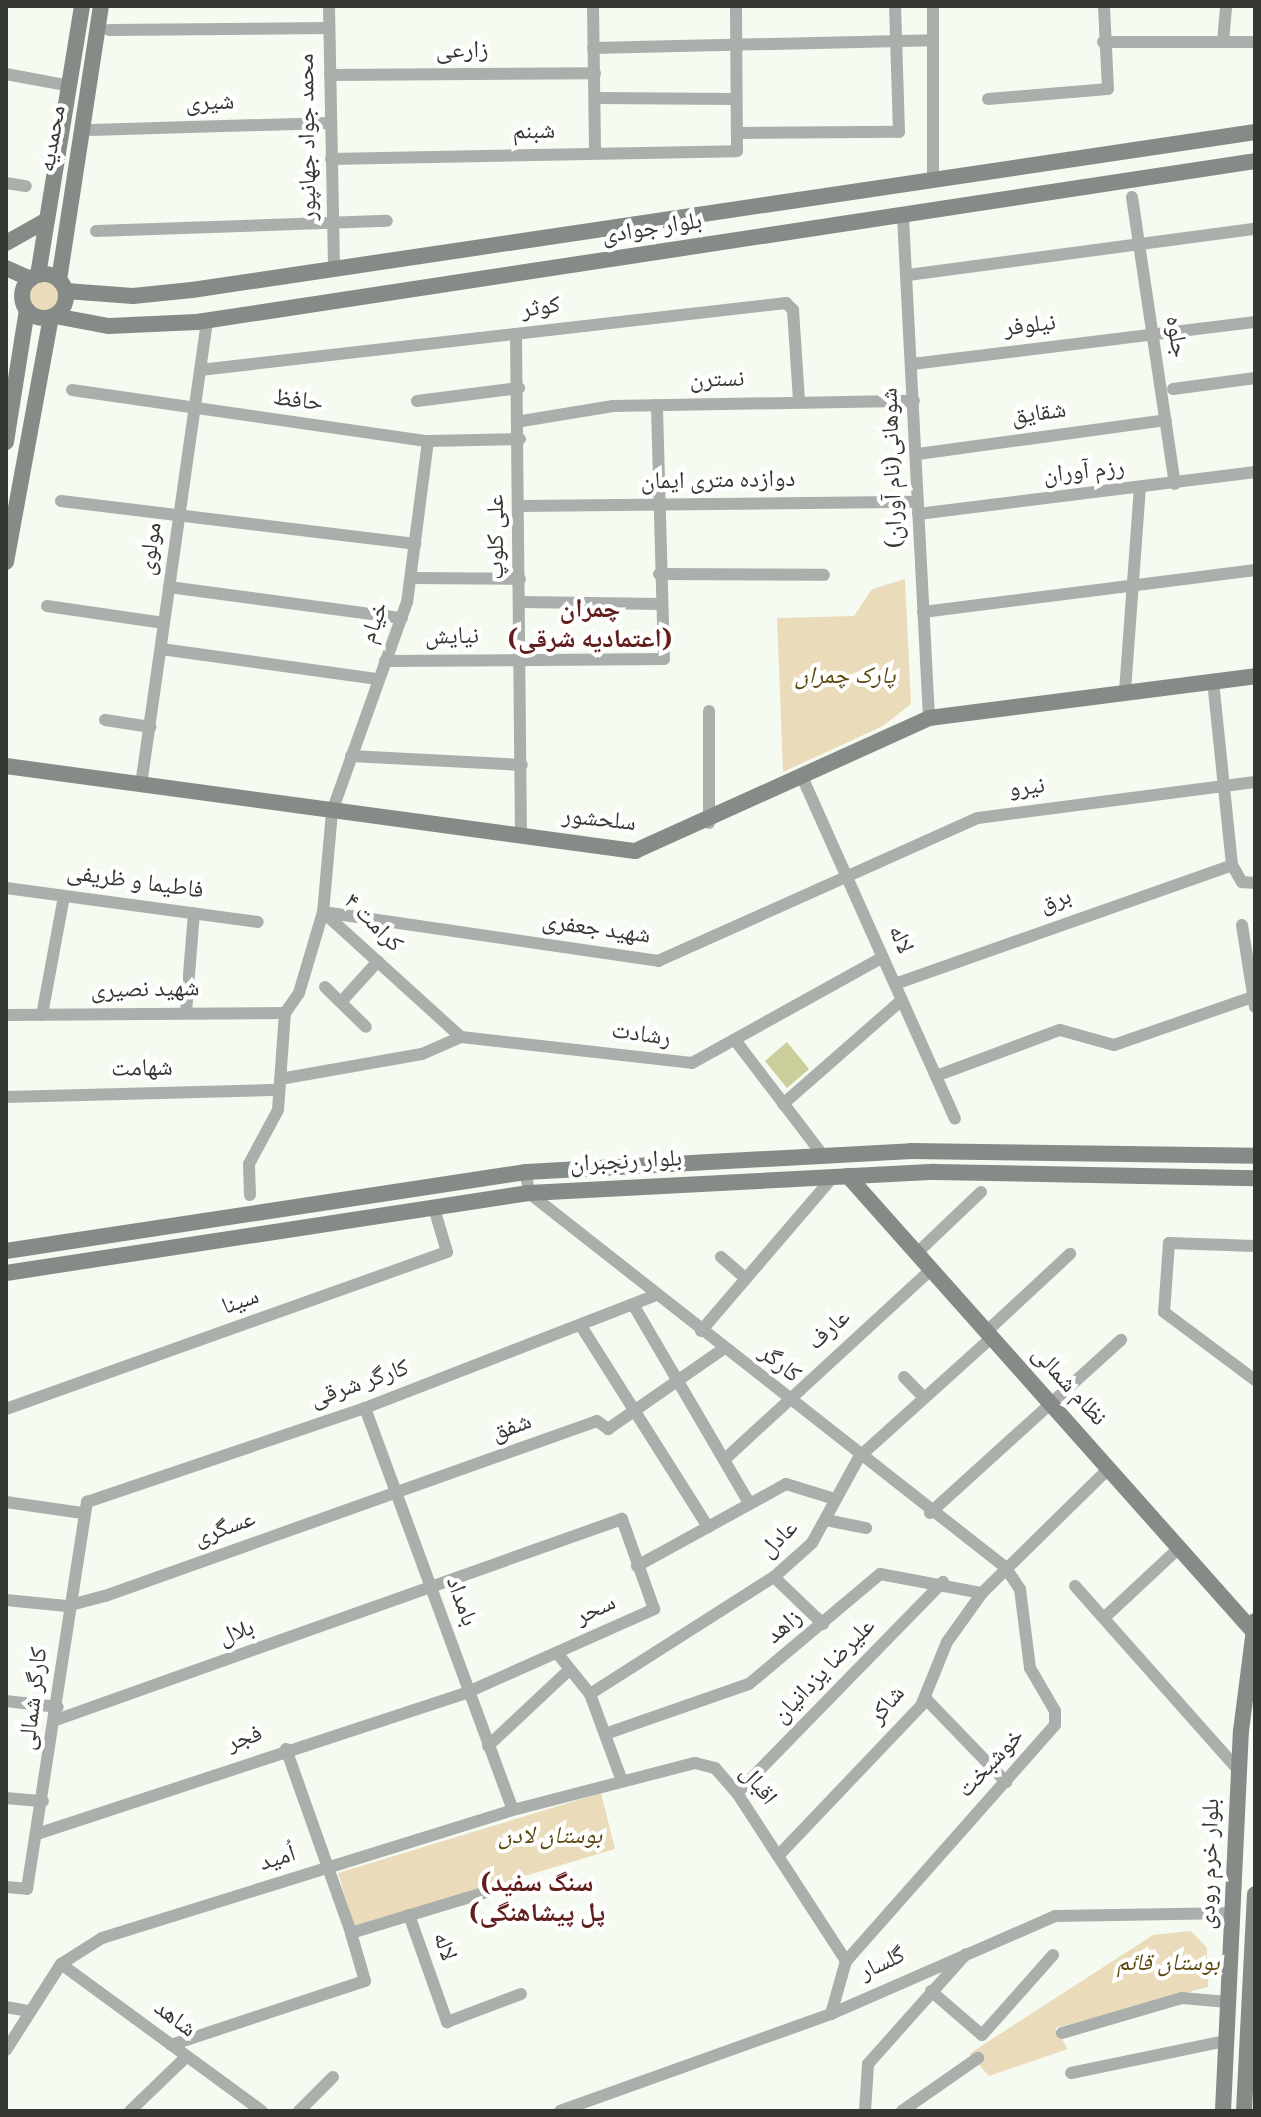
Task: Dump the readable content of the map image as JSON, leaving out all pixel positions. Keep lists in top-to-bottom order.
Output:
{
  "streets": {
    "street": [
      "زارعی",
      "شیری",
      "شبنم",
      "محمد جواد جهانپور",
      "محمدیه",
      "بلوار جوادی",
      "کوثر",
      "نیلوفر",
      "جلوه",
      "نسترن",
      "حافظ",
      "شقایق",
      "شوهانی(نام آوران)",
      "رزم آوران",
      "دوازده متری ایمان",
      "علی کلوپ",
      "مولوی",
      "خیام",
      "نیایش",
      "نیرو",
      "سلحشور",
      "فاطیما و ظریفی",
      "برق",
      "کرامت ۴",
      "شهید جعفری",
      "لاله",
      "شهید نصیری",
      "رشادت",
      "شهامت",
      "بلوار رنجبران",
      "سینا",
      "عارف",
      "کارگر",
      "کارگر شرقی",
      "نظام شمالی",
      "شفق",
      "عسگری",
      "عادل",
      "بامداد",
      "سحر",
      "زاهد",
      "بلال",
      "علیرضا یزدانیان",
      "کارگر شمالی",
      "شاکر",
      "فجر",
      "خوشبخت",
      "اقبال",
      "اُمید",
      "بلوار خرم رودی",
      "گلسار",
      "شاهد"
    ]
  },
  "crossings": [
    ["زارعی", "محمد جواد جهانپور"],
    ["شیری", "محمد جواد جهانپور"],
    ["شبنم", "محمد جواد جهانپور"],
    ["محمد جواد جهانپور", "بلوار جوادی"],
    ["محمدیه", "بلوار جوادی"],
    ["بلوار جوادی", "شوهانی(نام آوران)"],
    ["بلوار جوادی", "مولوی"],
    ["کوثر", "نسترن"],
    ["کوثر", "علی کلوپ"],
    ["کوثر", "مولوی"],
    ["نیلوفر", "جلوه"],
    ["نیلوفر", "شوهانی(نام آوران)"],
    ["جلوه", "شقایق"],
    ["جلوه", "رزم آوران"],
    ["نسترن", "شوهانی(نام آوران)"],
    ["نسترن", "علی کلوپ"],
    ["حافظ", "علی کلوپ"],
    ["حافظ", "مولوی"],
    ["حافظ", "خیام"],
    ["شقایق", "شوهانی(نام آوران)"],
    ["شوهانی(نام آوران)", "رزم آوران"],
    ["شوهانی(نام آوران)", "دوازده متری ایمان"],
    ["شوهانی(نام آوران)", "سلحشور"],
    ["رزم آوران", "دوازده متری ایمان"],
    ["دوازده متری ایمان", "علی کلوپ"],
    ["علی کلوپ", "نیایش"],
    ["علی کلوپ", "سلحشور"],
    ["مولوی", "سلحشور"],
    ["خیام", "نیایش"],
    ["خیام", "سلحشور"],
    ["خیام", "کرامت ۴"],
    ["نیرو", "شهید جعفری"],
    ["نیرو", "لاله"],
    ["سلحشور", "کرامت ۴"],
    ["سلحشور", "لاله"],
    ["برق", "لاله"],
    ["کرامت ۴", "شهید جعفری"],
    ["کرامت ۴", "رشادت"],
    ["کرامت ۴", "شهامت"],
    ["شهید جعفری", "لاله"],
    ["لاله", "رشادت"],
    ["رشادت", "شهامت"],
    ["بلوار رنجبران", "سینا"],
    ["بلوار رنجبران", "کارگر"],
    ["بلوار رنجبران", "نظام شمالی"],
    ["عارف", "کارگر"],
    ["عارف", "نظام شمالی"],
    ["کارگر", "کارگر شرقی"],
    ["کارگر", "عادل"],
    ["کارگر", "شاکر"],
    ["کارگر", "خوشبخت"],
    ["کارگر شرقی", "بامداد"],
    ["کارگر شرقی", "کارگر شمالی"],
    ["نظام شمالی", "عادل"],
    ["نظام شمالی", "شاکر"],
    ["نظام شمالی", "بلوار خرم رودی"],
    ["شفق", "عسگری"],
    ["شفق", "بامداد"],
    ["عسگری", "بامداد"],
    ["عسگری", "کارگر شمالی"],
    ["بامداد", "سحر"],
    ["بامداد", "بلال"],
    ["بامداد", "فجر"],
    ["بامداد", "اقبال"],
    ["بامداد", "اُمید"],
    ["سحر", "بلال"],
    ["سحر", "فجر"],
    ["زاهد", "علیرضا یزدانیان"],
    ["زاهد", "شاکر"],
    ["بلال", "کارگر شمالی"],
    ["علیرضا یزدانیان", "اقبال"],
    ["کارگر شمالی", "فجر"],
    ["شاکر", "خوشبخت"],
    ["شاکر", "اقبال"],
    ["خوشبخت", "اقبال"],
    ["اقبال", "اُمید"],
    ["اُمید", "شاهد"],
    ["بلوار خرم رودی", "گلسار"]
  ],
  "districts": ["چمران (اعتمادیه شرقی)", "(سنگ سفید (پل پیشاهنگی"],
  "parks": ["پارک چمران", "بوستان لادن", "بوستان قائم"]
}
